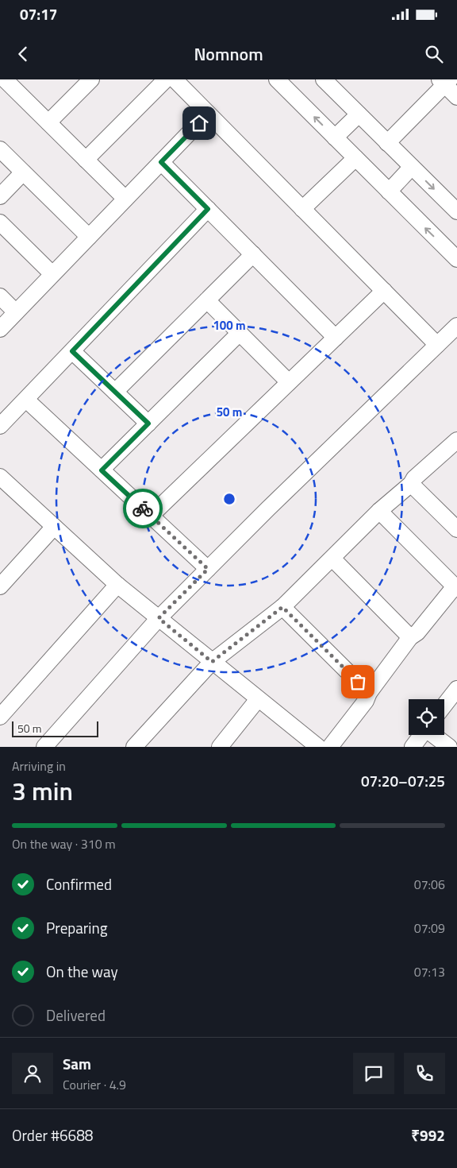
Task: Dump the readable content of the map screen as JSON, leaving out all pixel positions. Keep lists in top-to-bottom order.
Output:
{
  "scale_bar": "50 m",
  "page": {
    "status": "07:17",
    "header": "Nomnom",
    "scale": "50 m",
    "heading": ["3 min", "Arriving in", "07:20–07:25"],
    "panel": [
      "Sam",
      "Courier · 4.9",
      "Order #6688",
      "₹992"
    ],
    "bar": "On the way · 310 m",
    "list": [
      ["Confirmed", "07:06"],
      ["Preparing", "07:09"],
      ["On the way", "07:13"],
      "Delivered"
    ]
  },
  "rings": ["100 m", "50 m"]
}
